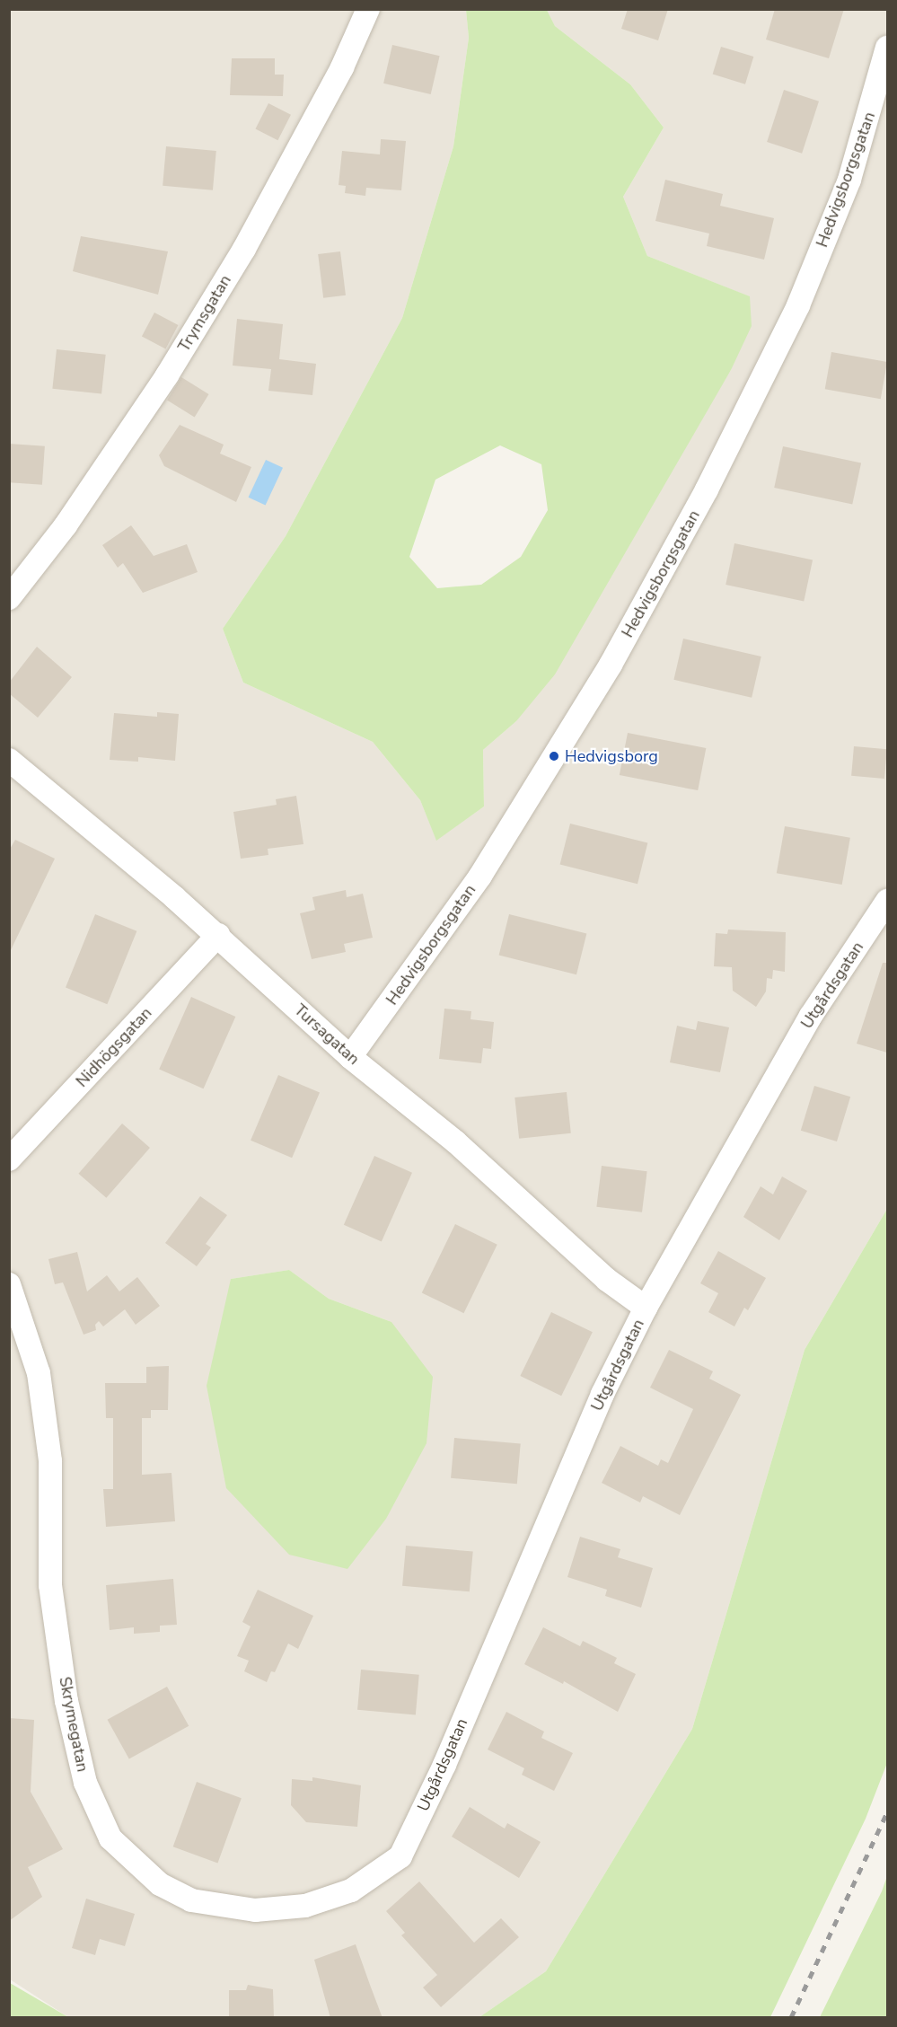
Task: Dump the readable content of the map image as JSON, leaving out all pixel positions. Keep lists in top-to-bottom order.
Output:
{
  "streets": {
    "street": [
      "Hedvigsborgsgatan",
      "Trymsgatan",
      "Utgårdsgatan",
      "Tursagatan",
      "Nidhögsgatan",
      "Skrymegatan"
    ]
  },
  "crossings": [
    ["Hedvigsborgsgatan", "Tursagatan"],
    ["Utgårdsgatan", "Tursagatan"],
    ["Utgårdsgatan", "Skrymegatan"],
    ["Tursagatan", "Nidhögsgatan"]
  ],
  "places": ["Hedvigsborg"]
}
